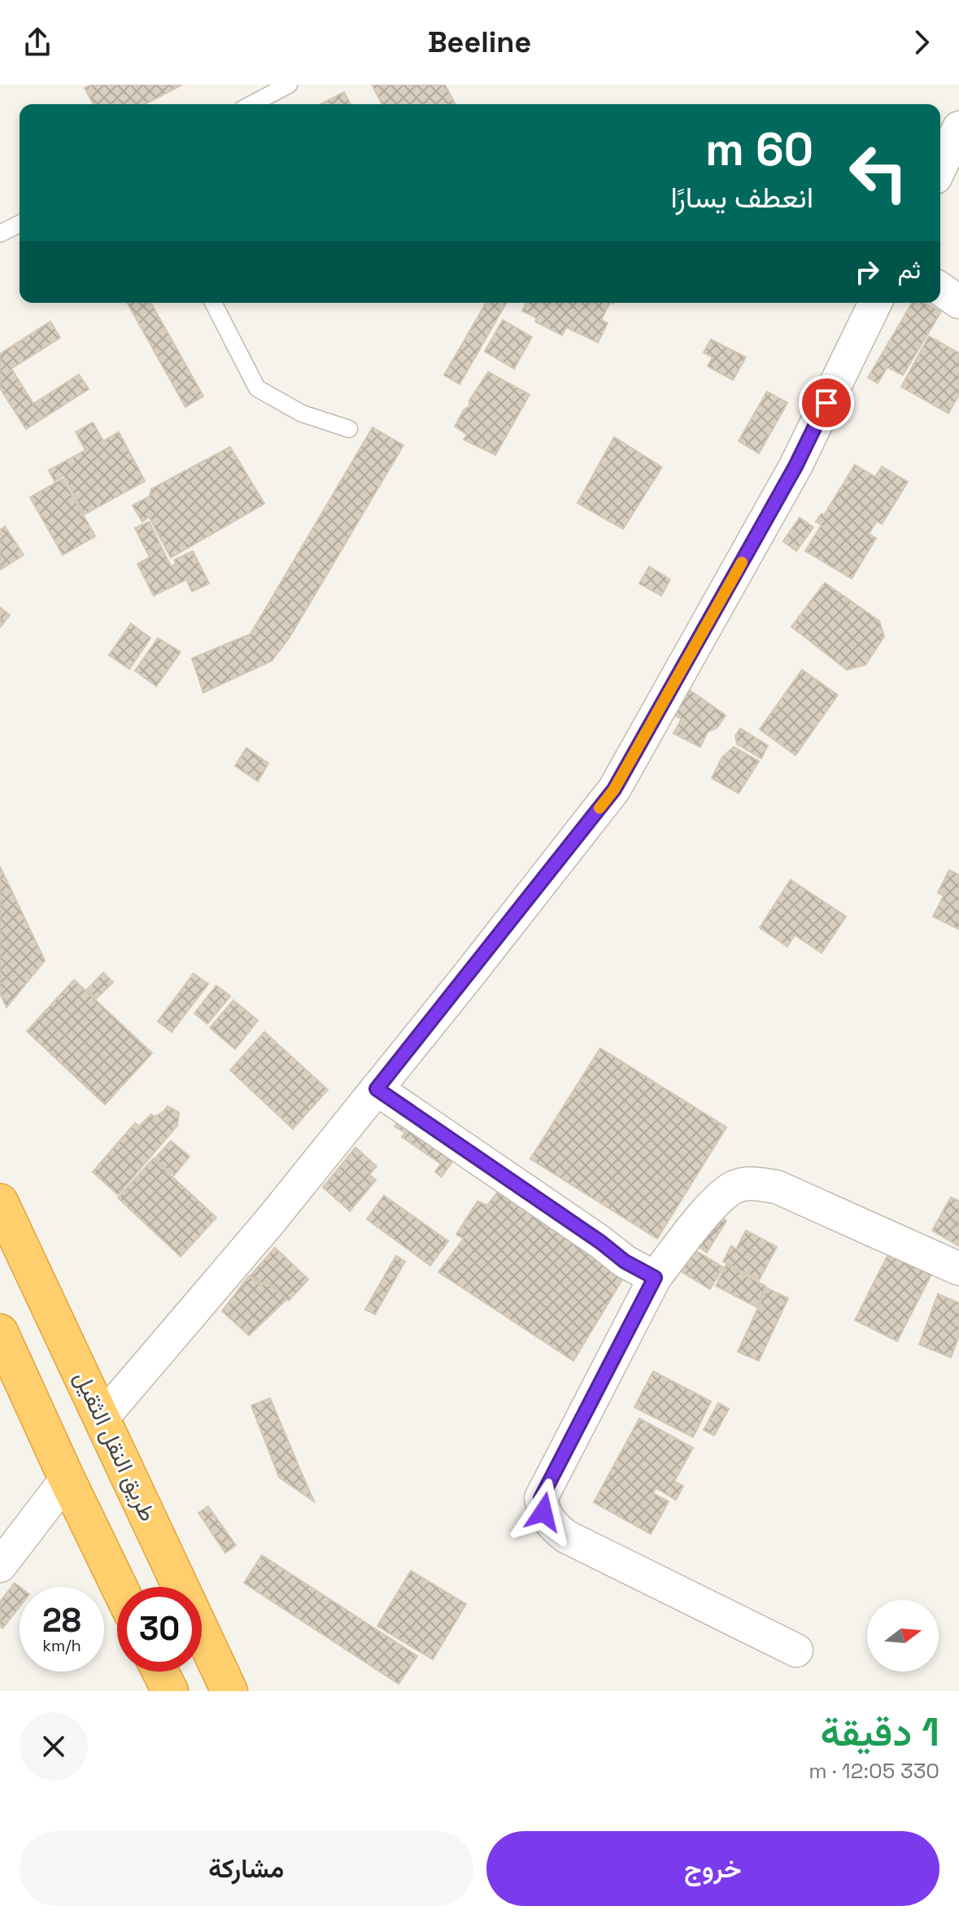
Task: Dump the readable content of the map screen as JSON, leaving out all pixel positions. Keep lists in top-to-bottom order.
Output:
{
  "streets": {
    "highway": ["طريق النقل الثقيل"]
  },
  "north": "right",
  "page": {
    "header": "Beeline",
    "turn": ["60 m", "انعطف يسارًا"],
    "then": "ثم",
    "speed": "28 km/h",
    "limit": "30",
    "heading": ["1 دقيقة", "330 m · 12:05"],
    "buttons": ["خروج", "مشاركة"]
  }
}
